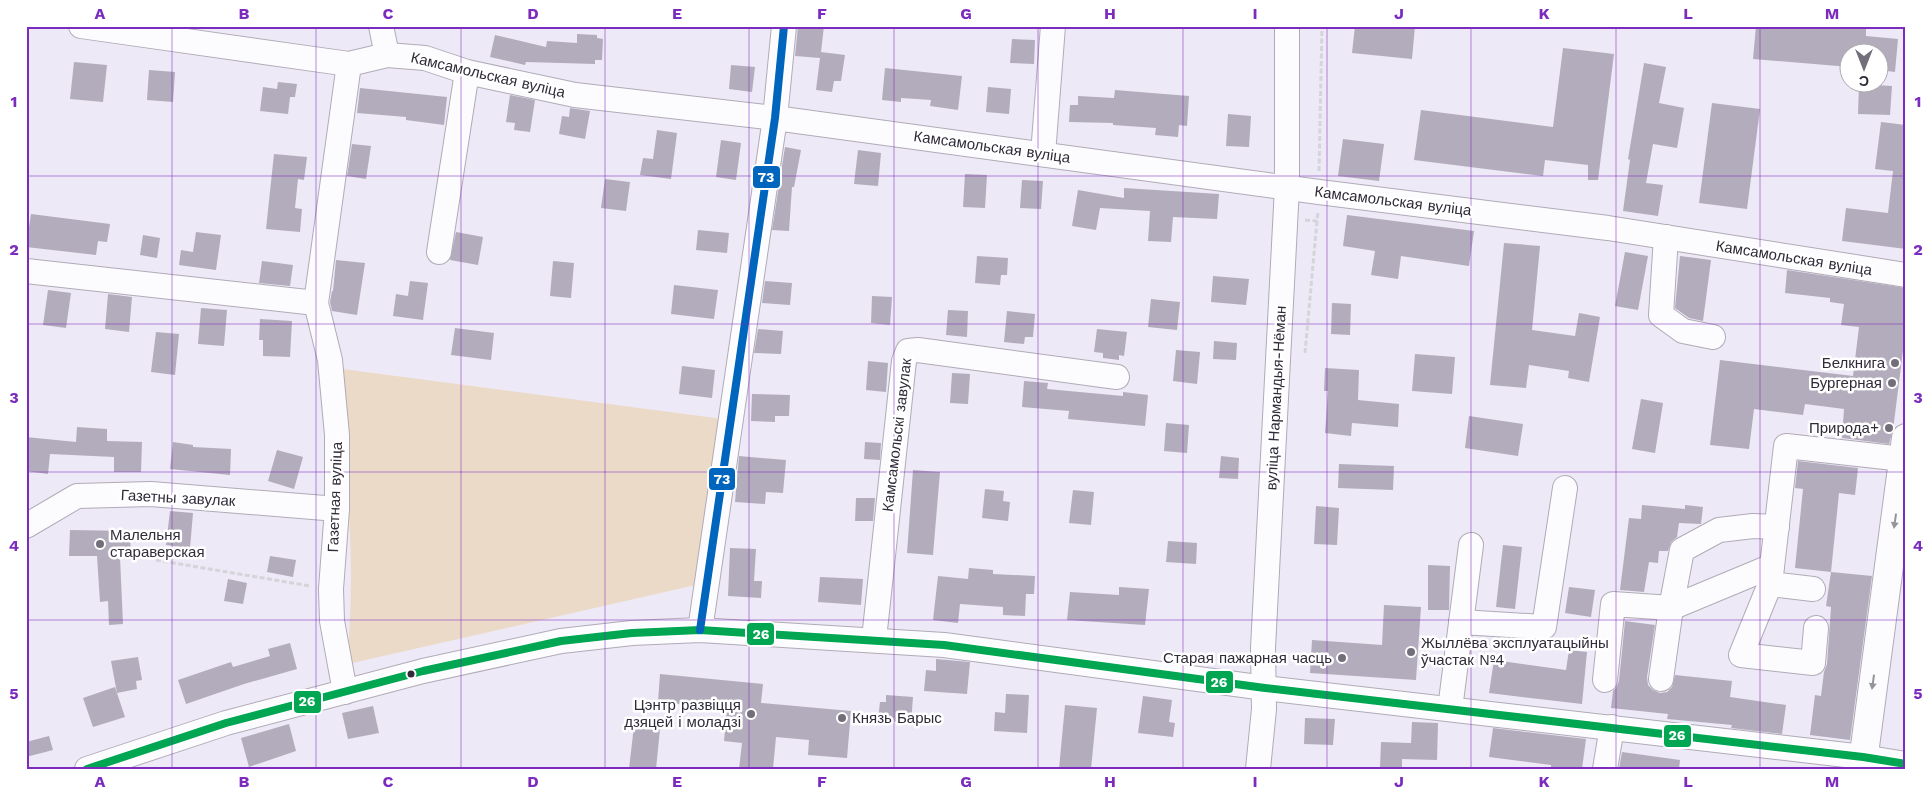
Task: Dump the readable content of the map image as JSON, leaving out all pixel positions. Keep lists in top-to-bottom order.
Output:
{
  "streets": {
    "street": [
      "Камсамольская вуліца",
      "вуліца Нармандыя-Нёман",
      "Камсамольскі завулак",
      "Газетная вуліца",
      "Газетны завулак"
    ]
  },
  "crossings": [
    ["Камсамольская вуліца", "вуліца Нармандыя-Нёман"],
    ["Камсамольская вуліца", "Газетная вуліца"],
    ["Газетная вуліца", "Газетны завулак"]
  ],
  "places": [
    "Белкнига",
    "Бургерная",
    "Природа+",
    "Малельня стараверская",
    "Жыллёва эксплуатацыйны ўчастак №4",
    "Старая пажарная часць",
    "Цэнтр развіцця дзяцей і моладзі",
    "Князь Барыс"
  ],
  "lines": ["transit line 73", "transit line 26"],
  "north": "bottom",
  "grid": {
    "columns": [
      "A",
      "B",
      "C",
      "D",
      "E",
      "F",
      "G",
      "H",
      "I",
      "J",
      "K",
      "L",
      "M"
    ],
    "rows": [
      "1",
      "2",
      "3",
      "4",
      "5"
    ]
  }
}
